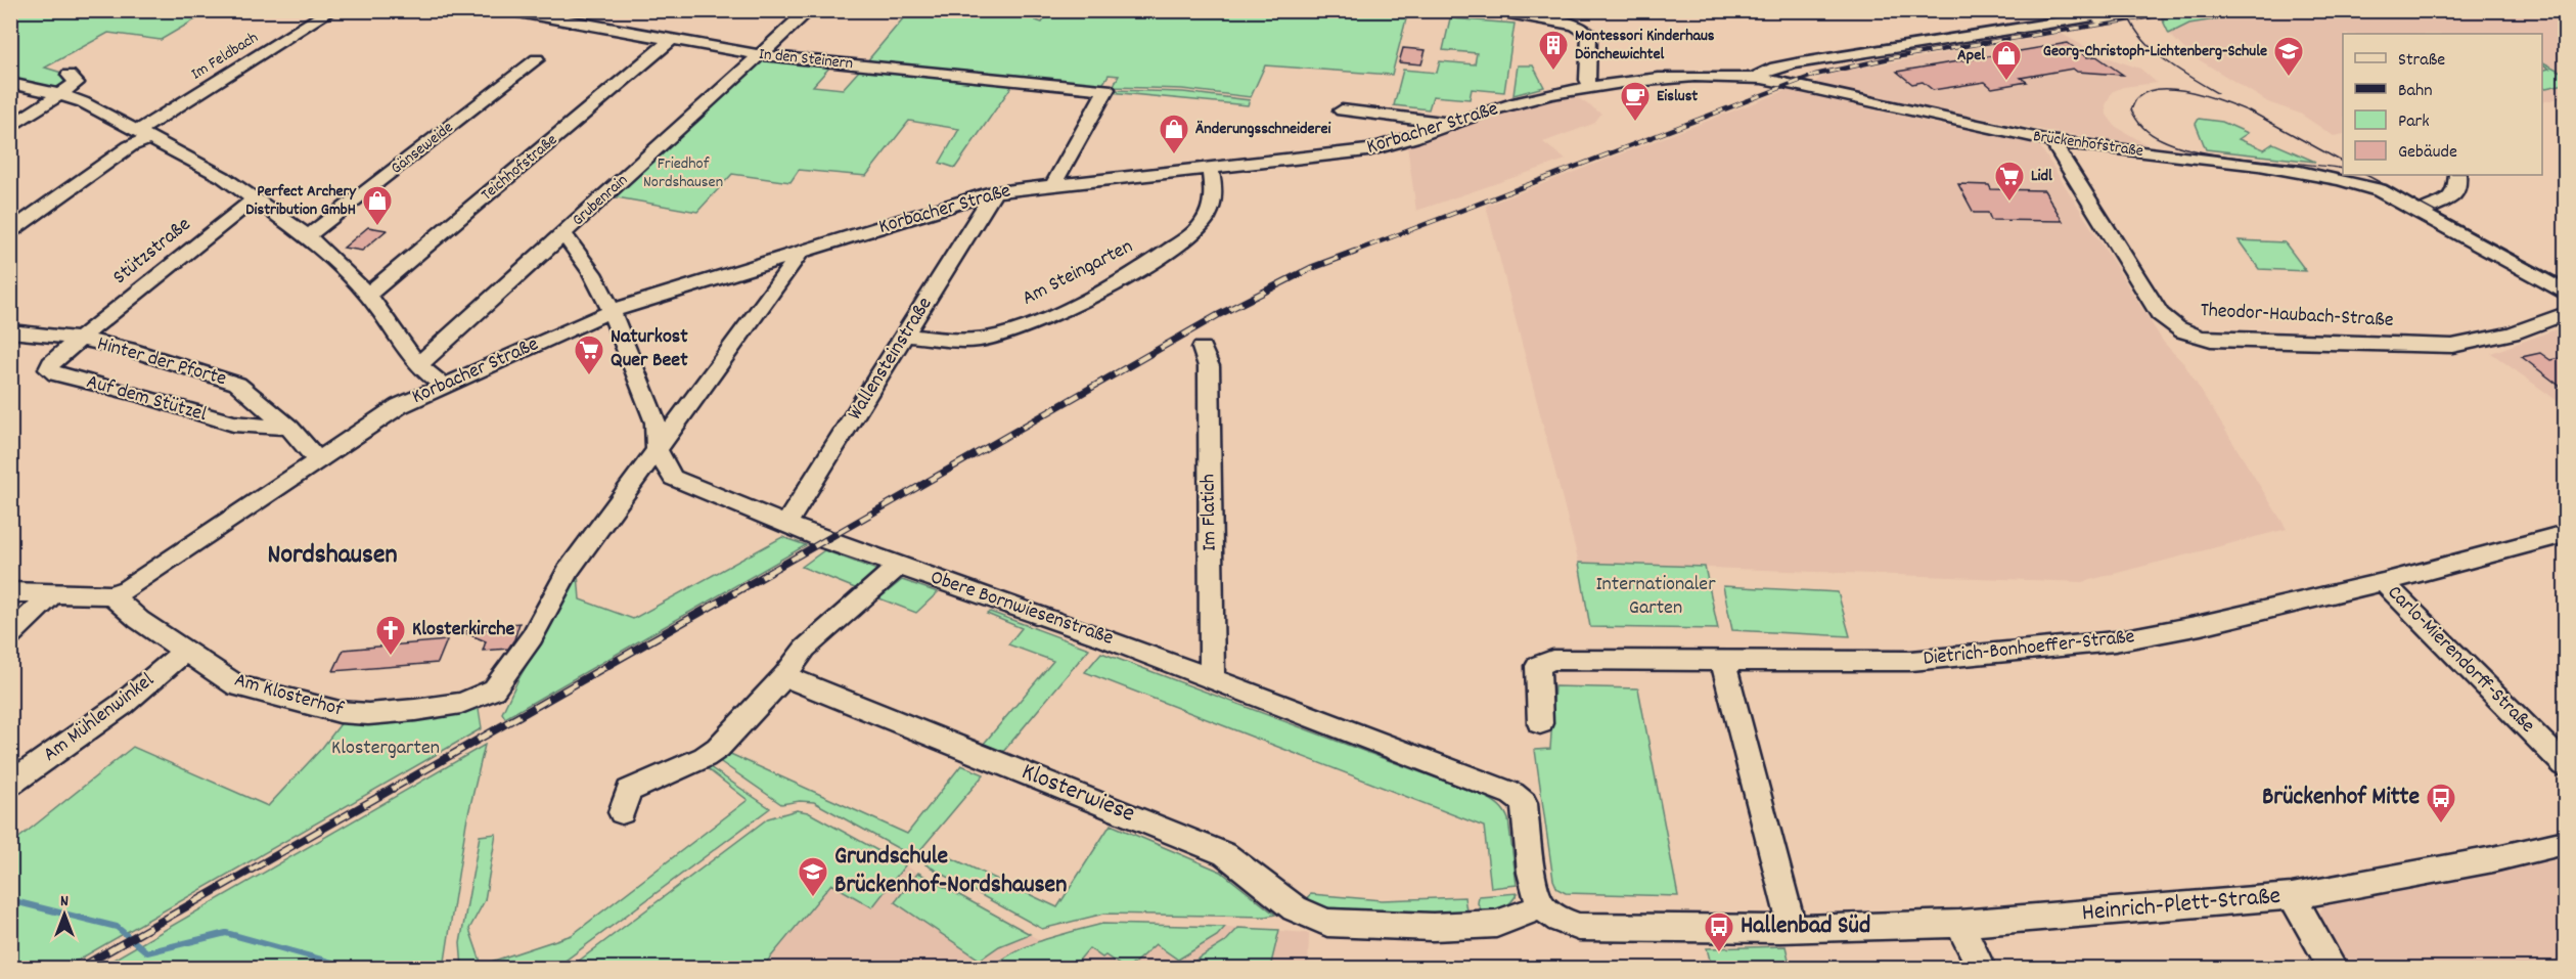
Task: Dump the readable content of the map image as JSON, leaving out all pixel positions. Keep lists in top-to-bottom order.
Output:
{
  "streets": {
    "street": [
      "Im Feldbach",
      "In den Steinern",
      "Korbacher Straße",
      "Brückenhofstraße",
      "Gänseweide",
      "Teichhofstraße",
      "Grubenrain",
      "Stützstraße",
      "Am Steingarten",
      "Theodor-Haubach-Straße",
      "Wallensteinstraße",
      "Hinter der Pforte",
      "Auf dem Stützel",
      "Im Flatich",
      "Obere Bornwiesenstraße",
      "Dietrich-Bonhoeffer-Straße",
      "Carlo-Mierendorff-Straße",
      "Am Klosterhof",
      "Am Mühlenwinkel",
      "Klosterwiese",
      "Heinrich-Plett-Straße"
    ]
  },
  "crossings": [
    ["In den Steinern", "Korbacher Straße"],
    ["In den Steinern", "Teichhofstraße"],
    ["In den Steinern", "Grubenrain"],
    ["Korbacher Straße", "Brückenhofstraße"],
    ["Korbacher Straße", "Am Steingarten"],
    ["Korbacher Straße", "Wallensteinstraße"],
    ["Korbacher Straße", "Hinter der Pforte"],
    ["Korbacher Straße", "Obere Bornwiesenstraße"],
    ["Korbacher Straße", "Am Klosterhof"],
    ["Brückenhofstraße", "Theodor-Haubach-Straße"],
    ["Grubenrain", "Obere Bornwiesenstraße"],
    ["Stützstraße", "Hinter der Pforte"],
    ["Stützstraße", "Auf dem Stützel"],
    ["Am Steingarten", "Wallensteinstraße"],
    ["Wallensteinstraße", "Obere Bornwiesenstraße"],
    ["Hinter der Pforte", "Auf dem Stützel"],
    ["Im Flatich", "Obere Bornwiesenstraße"],
    ["Obere Bornwiesenstraße", "Am Klosterhof"],
    ["Obere Bornwiesenstraße", "Klosterwiese"],
    ["Obere Bornwiesenstraße", "Heinrich-Plett-Straße"],
    ["Dietrich-Bonhoeffer-Straße", "Carlo-Mierendorff-Straße"],
    ["Am Klosterhof", "Am Mühlenwinkel"],
    ["Klosterwiese", "Heinrich-Plett-Straße"]
  ],
  "districts": ["Nordshausen"],
  "parks": ["Friedhof Nordshausen", "Internationaler Garten", "Klostergarten"],
  "places": {
    "building": ["Montessori Kinderhaus Dönchewichtel"],
    "school or university": ["Georg-Christoph-Lichtenberg-Schule", "Grundschule Brückenhof-Nordshausen"],
    "shop": ["Apel", "Änderungsschneiderei", "Perfect Archery Distribution GmbH"],
    "cafe": ["Eislust"],
    "supermarket": ["Lidl", "Naturkost Quer Beet"],
    "church": ["Klosterkirche"],
    "bus stop": ["Brückenhof Mitte", "Hallenbad Süd"]
  },
  "legend": [
    "Straße",
    "Bahn",
    "Park",
    "Gebäude"
  ],
  "north": "top"
}
